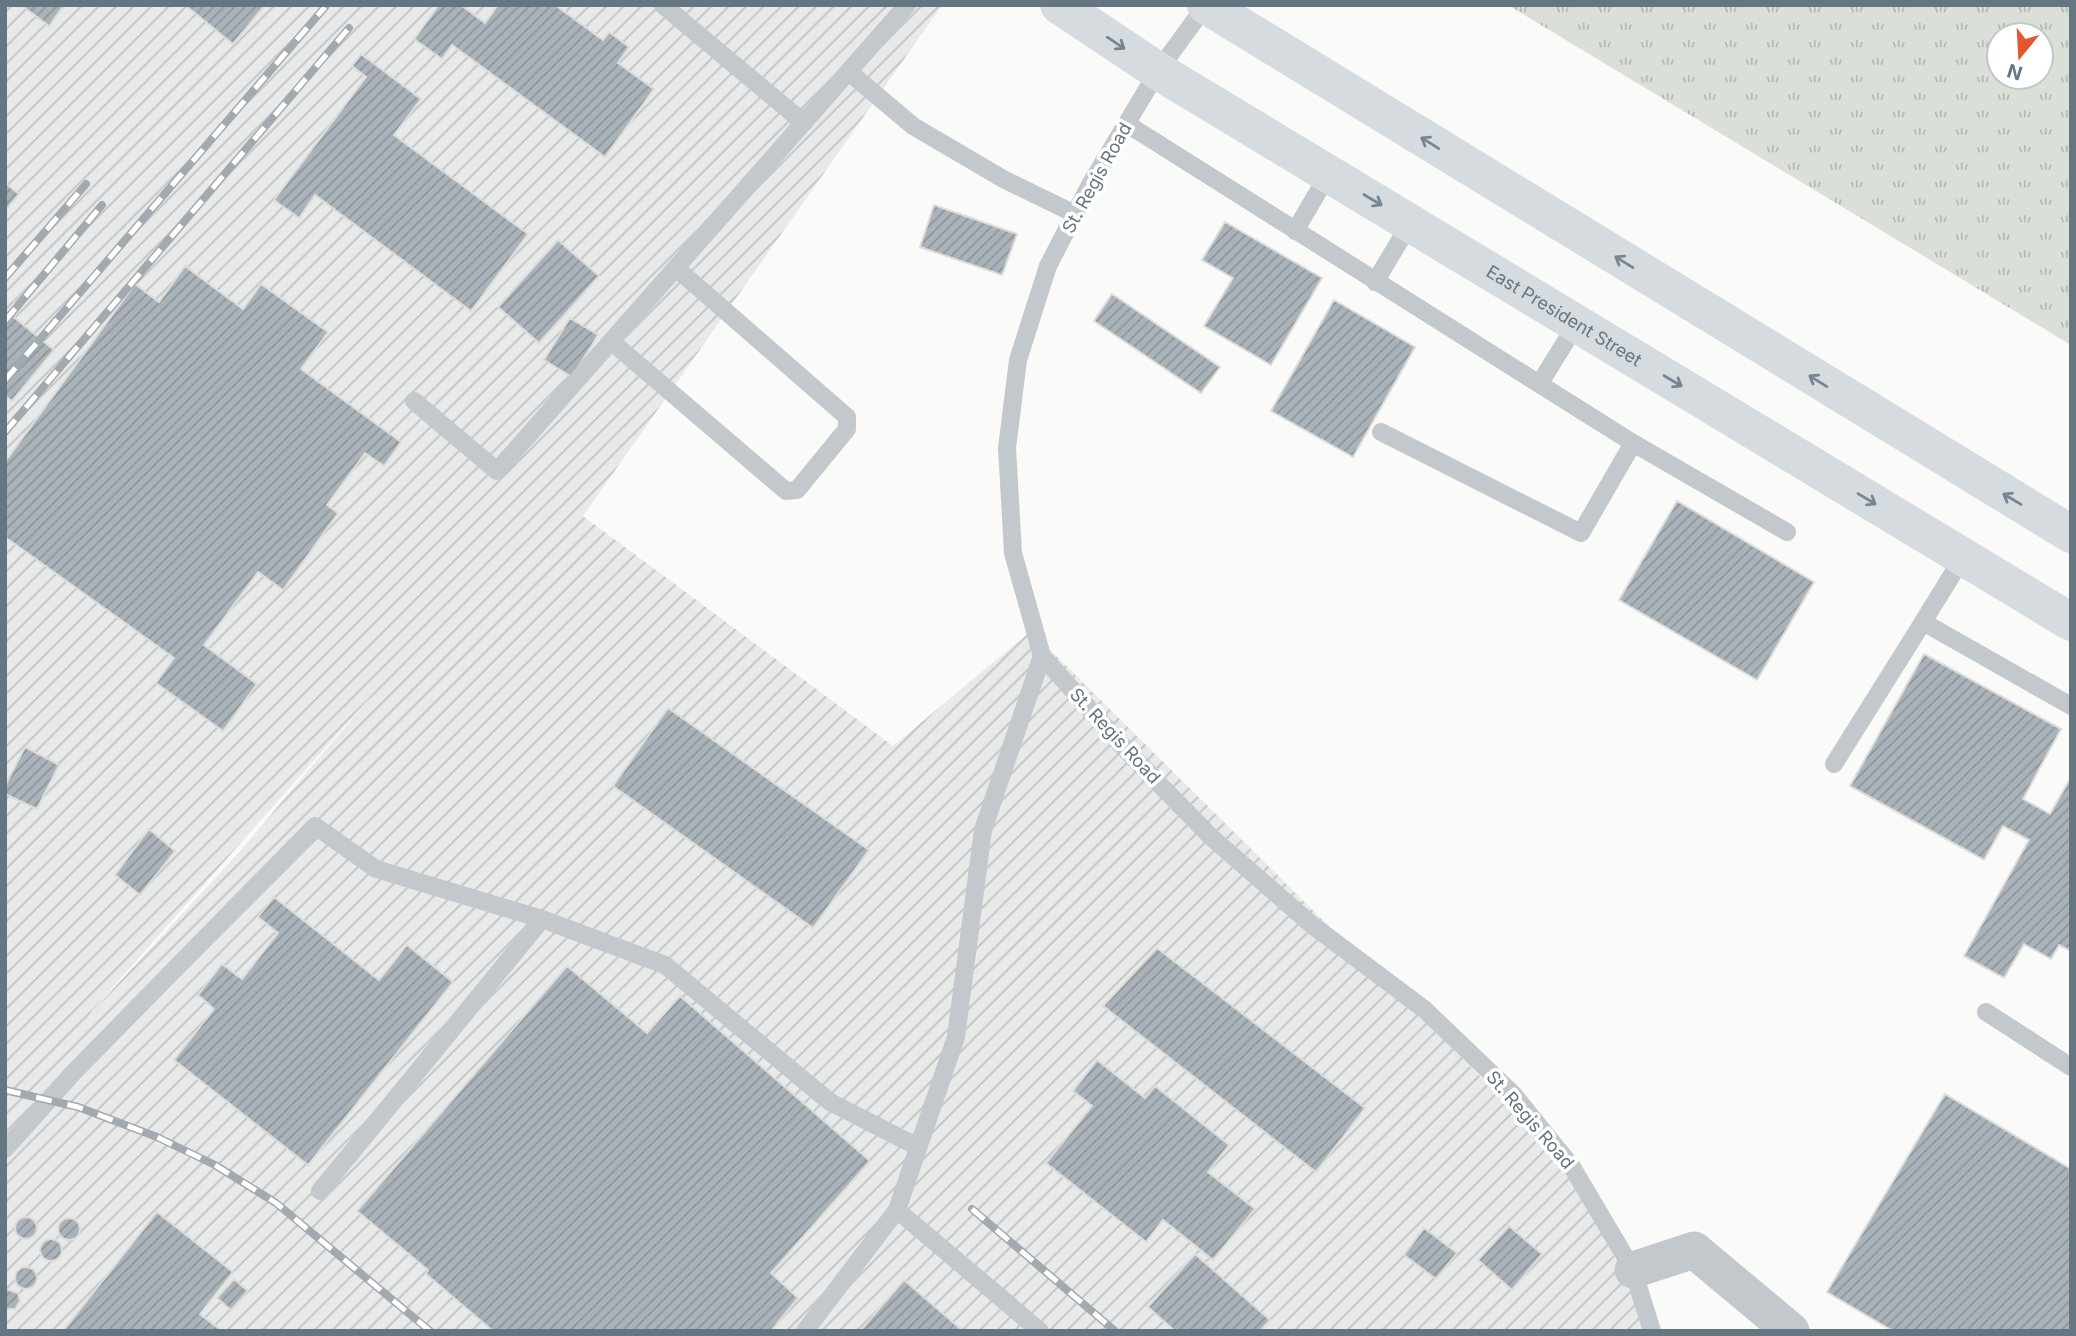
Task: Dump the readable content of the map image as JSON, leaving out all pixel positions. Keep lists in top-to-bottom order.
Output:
{
  "streets": {
    "main road": ["East President Street"],
    "lane": ["St. Regis Road"]
  },
  "crossings": [
    ["St. Regis Road", "East President Street"]
  ],
  "north": "bottom"
}
